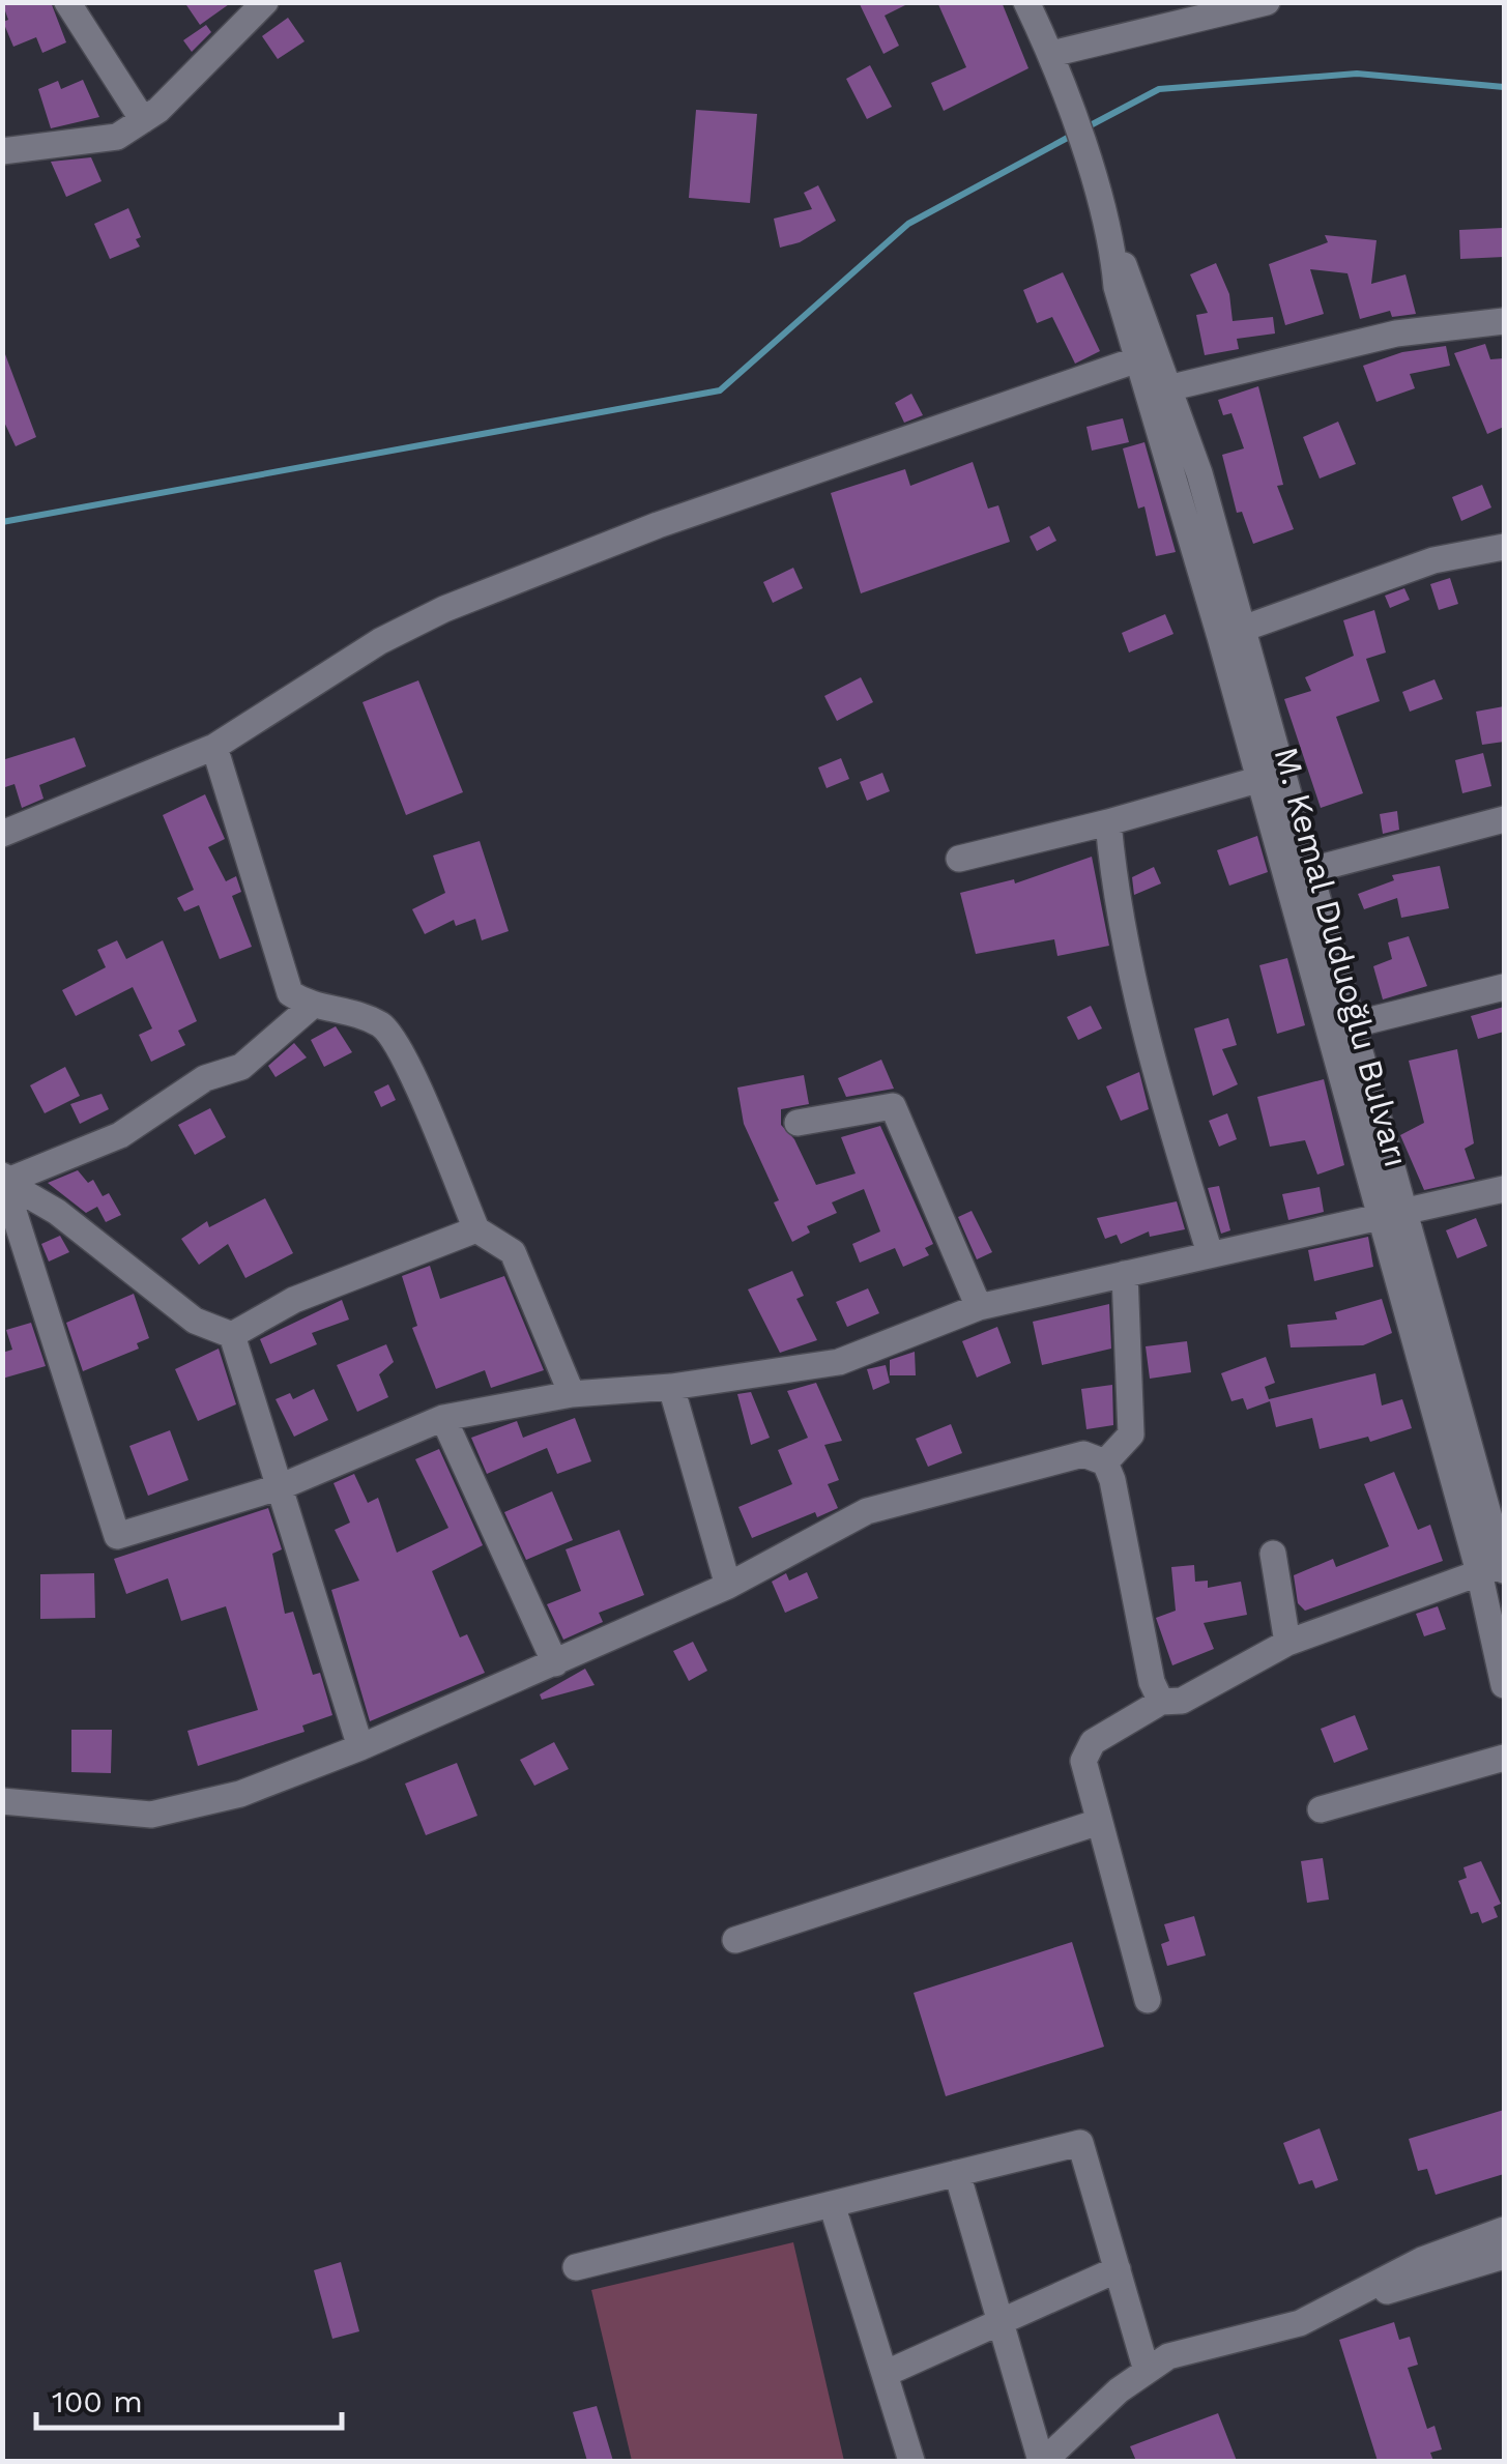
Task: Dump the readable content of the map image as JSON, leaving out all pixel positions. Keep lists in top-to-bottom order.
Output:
{
  "streets": {
    "street": ["M. Kemal Duduoğlu Bulvarı"]
  },
  "scale_bar": "100 m"
}
